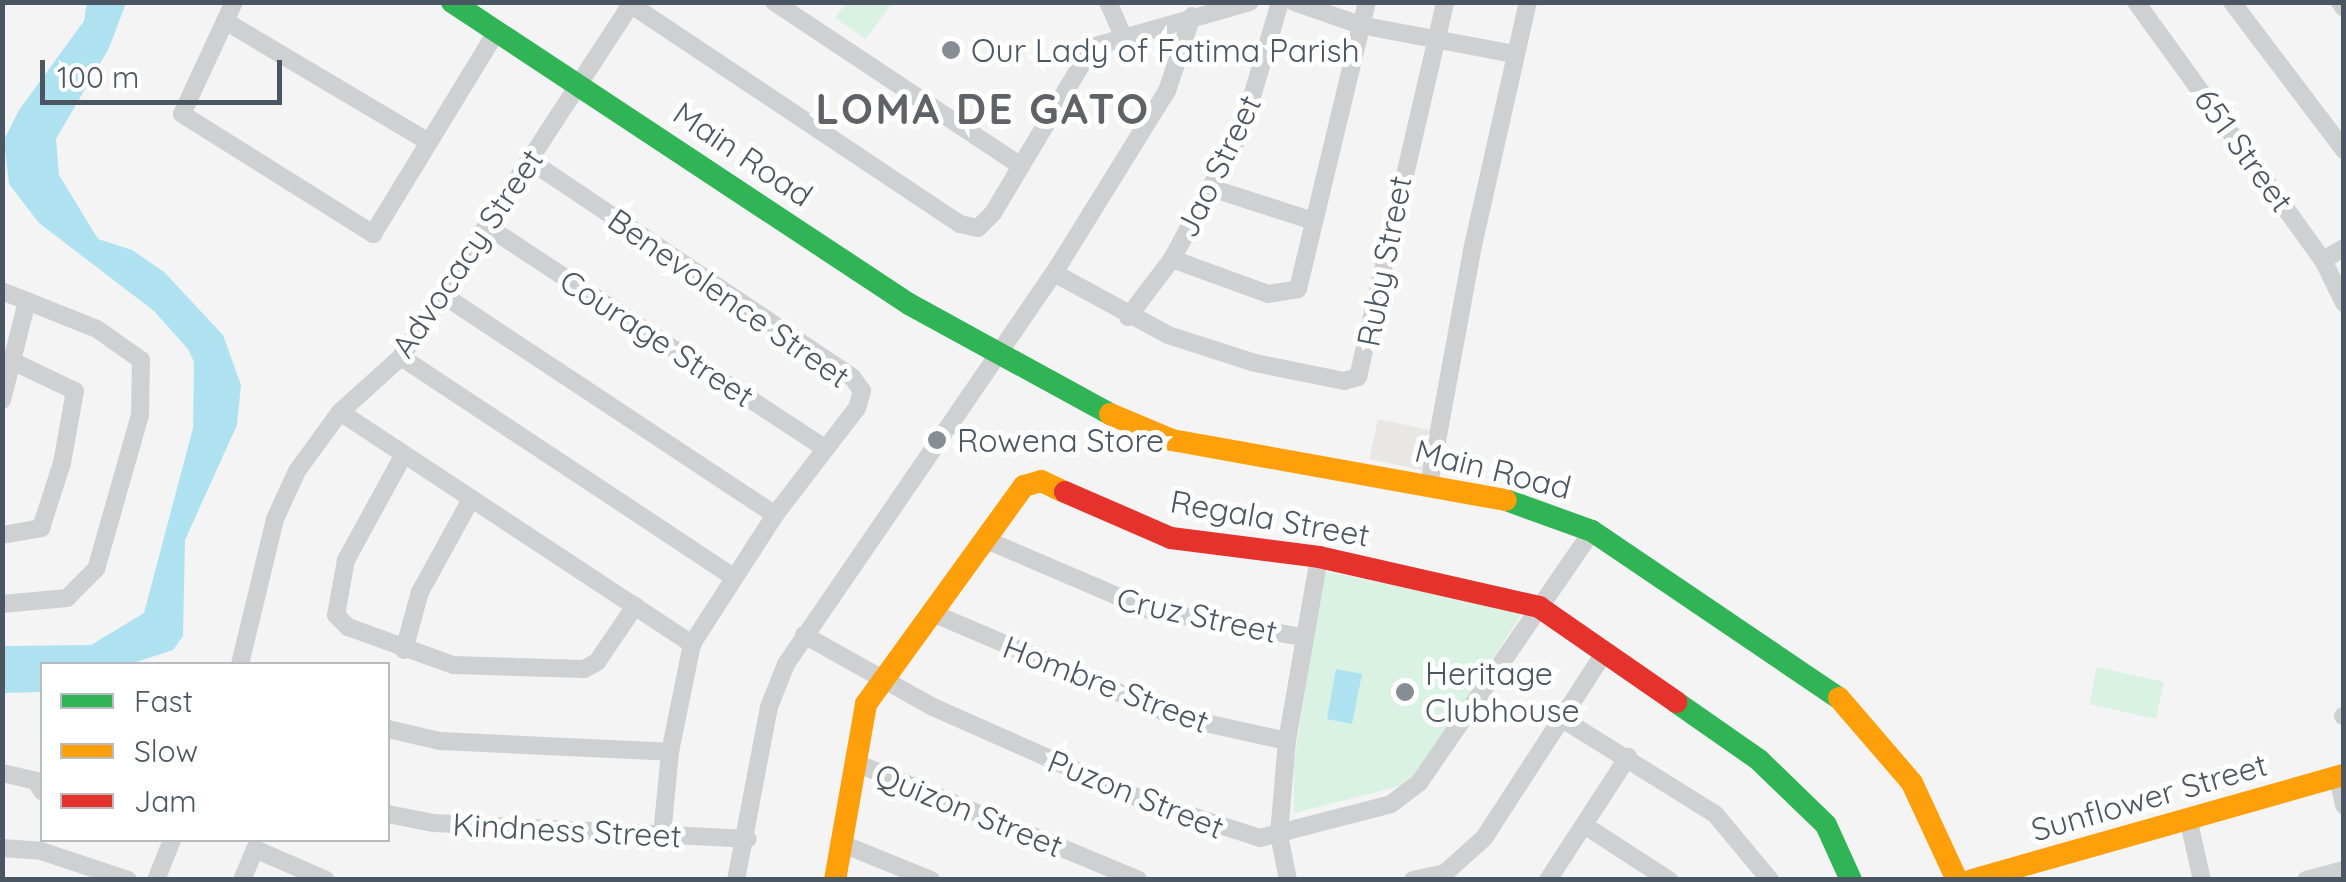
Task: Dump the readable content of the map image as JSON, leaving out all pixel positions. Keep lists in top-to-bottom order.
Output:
{
  "streets": {
    "main road": ["Main Road", "Regala Street", "Sunflower Street"],
    "street": [
      "651 Street",
      "Jao Street",
      "Advocacy Street",
      "Ruby Street",
      "Benevolence Street",
      "Courage Street",
      "Cruz Street",
      "Hombre Street",
      "Puzon Street",
      "Quizon Street",
      "Kindness Street"
    ]
  },
  "crossings": [
    ["Main Road", "Advocacy Street"],
    ["Main Road", "Puzon Street"],
    ["Jao Street", "Ruby Street"],
    ["Advocacy Street", "Benevolence Street"],
    ["Advocacy Street", "Courage Street"],
    ["Benevolence Street", "Courage Street"],
    ["Benevolence Street", "Kindness Street"],
    ["Regala Street", "Cruz Street"],
    ["Regala Street", "Hombre Street"],
    ["Regala Street", "Puzon Street"],
    ["Regala Street", "Quizon Street"]
  ],
  "districts": ["LOMA DE GATO"],
  "places": ["Our Lady of Fatima Parish", "Rowena Store", "Heritage Clubhouse"],
  "legend": ["Fast", "Slow", "Jam"],
  "scale_bar": "100 m"
}
